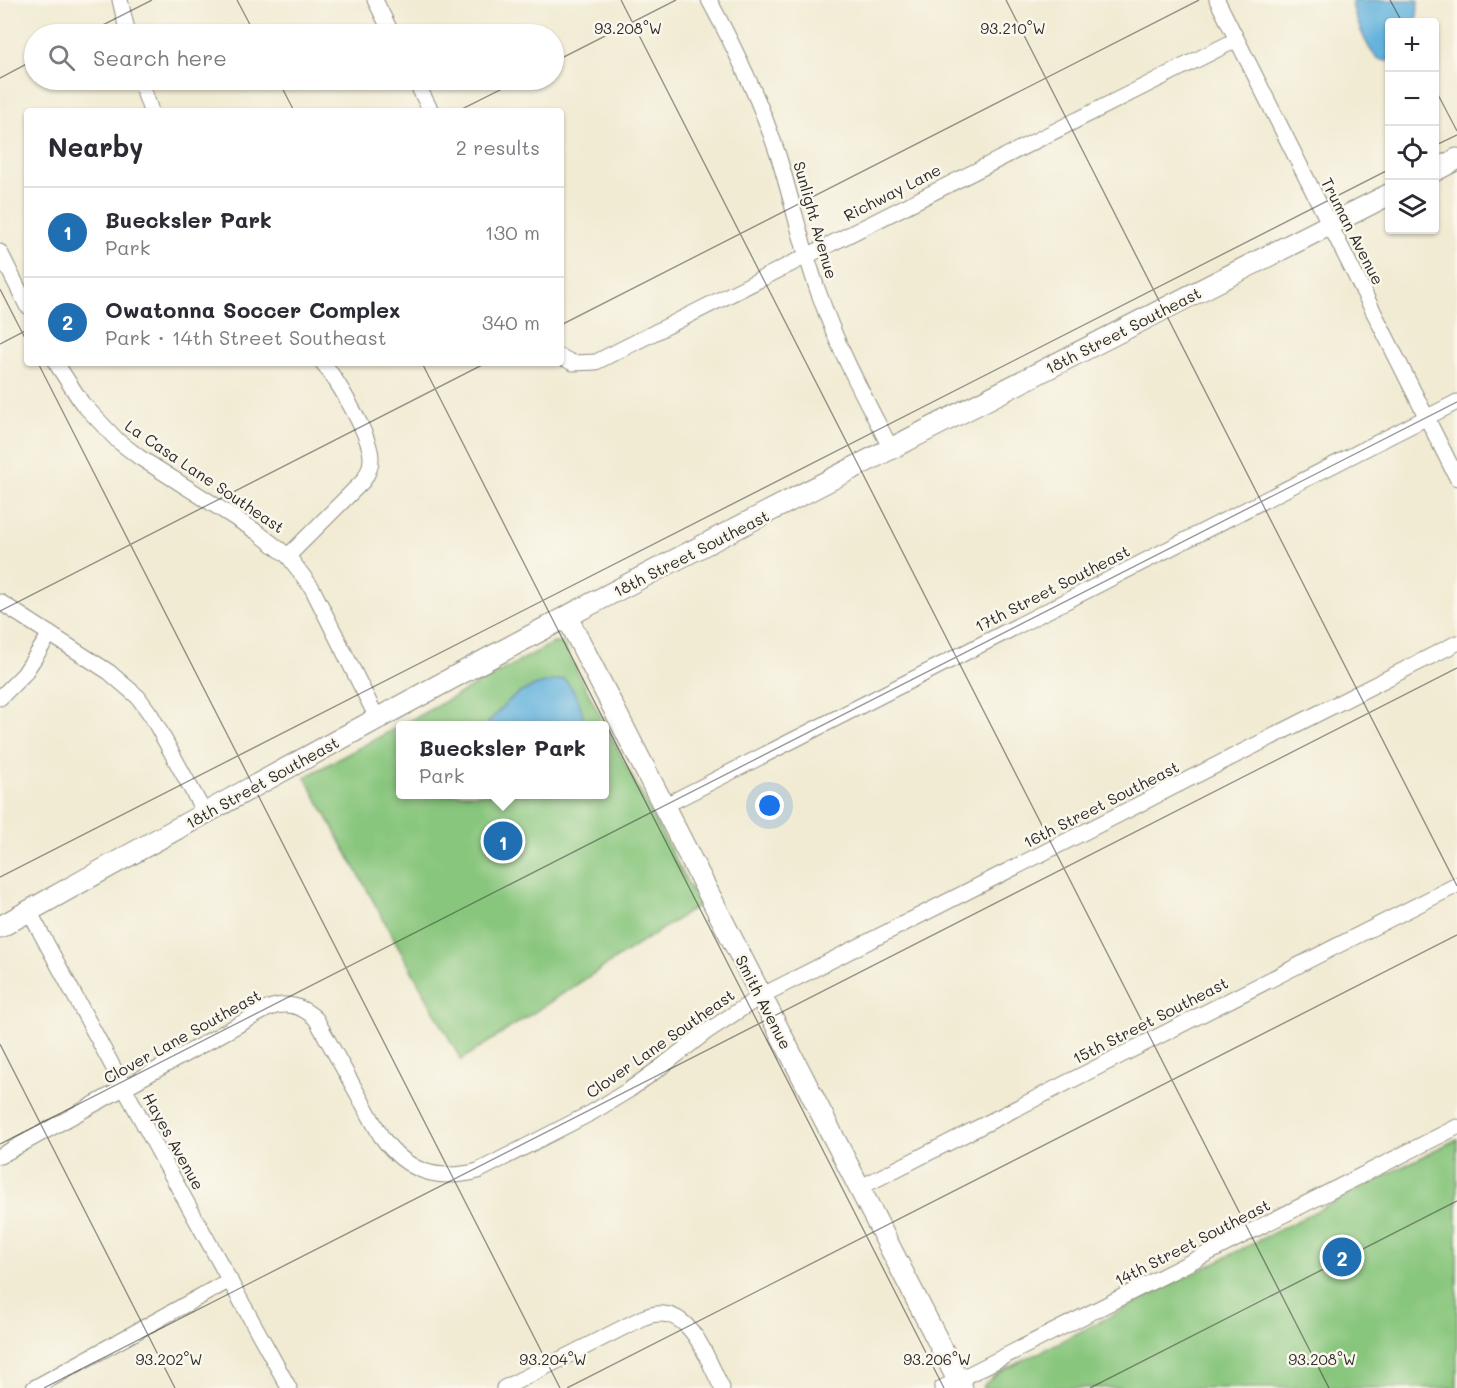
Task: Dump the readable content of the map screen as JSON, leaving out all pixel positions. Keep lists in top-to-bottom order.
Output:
{
  "streets": {
    "street": [
      "Richway Lane",
      "Sunlight Avenue",
      "Truman Avenue",
      "18th Street Southeast",
      "La Casa Lane Southeast",
      "17th Street Southeast",
      "16th Street Southeast",
      "Smith Avenue",
      "15th Street Southeast",
      "Clover Lane Southeast",
      "Hayes Avenue",
      "14th Street Southeast"
    ]
  },
  "crossings": [
    ["Richway Lane", "Sunlight Avenue"],
    ["Richway Lane", "Truman Avenue"],
    ["Sunlight Avenue", "18th Street Southeast"],
    ["Truman Avenue", "18th Street Southeast"],
    ["Truman Avenue", "17th Street Southeast"],
    ["18th Street Southeast", "La Casa Lane Southeast"],
    ["18th Street Southeast", "Smith Avenue"],
    ["18th Street Southeast", "Hayes Avenue"],
    ["17th Street Southeast", "Smith Avenue"],
    ["16th Street Southeast", "Smith Avenue"],
    ["16th Street Southeast", "Clover Lane Southeast"],
    ["Smith Avenue", "15th Street Southeast"],
    ["Smith Avenue", "Clover Lane Southeast"],
    ["Smith Avenue", "14th Street Southeast"],
    ["Clover Lane Southeast", "Hayes Avenue"]
  ],
  "page": {
    "map_buttons": ["+", "−"],
    "search": "Search here",
    "heading": ["Nearby", "2 results"],
    "list": [
      {
        "mark": "1",
        "name": "Buecksler Park",
        "note": "Park",
        "value": "130 m"
      },
      {
        "mark": "2",
        "name": "Owatonna Soccer Complex",
        "note": "Park · 14th Street Southeast",
        "value": "340 m"
      }
    ],
    "popup": ["Buecksler Park", "Park"],
    "pins": ["1", "2"]
  },
  "coordinates": [
    "93.208°W",
    "93.210°W",
    "93.202°W",
    "93.204°W",
    "93.206°W"
  ]
}
